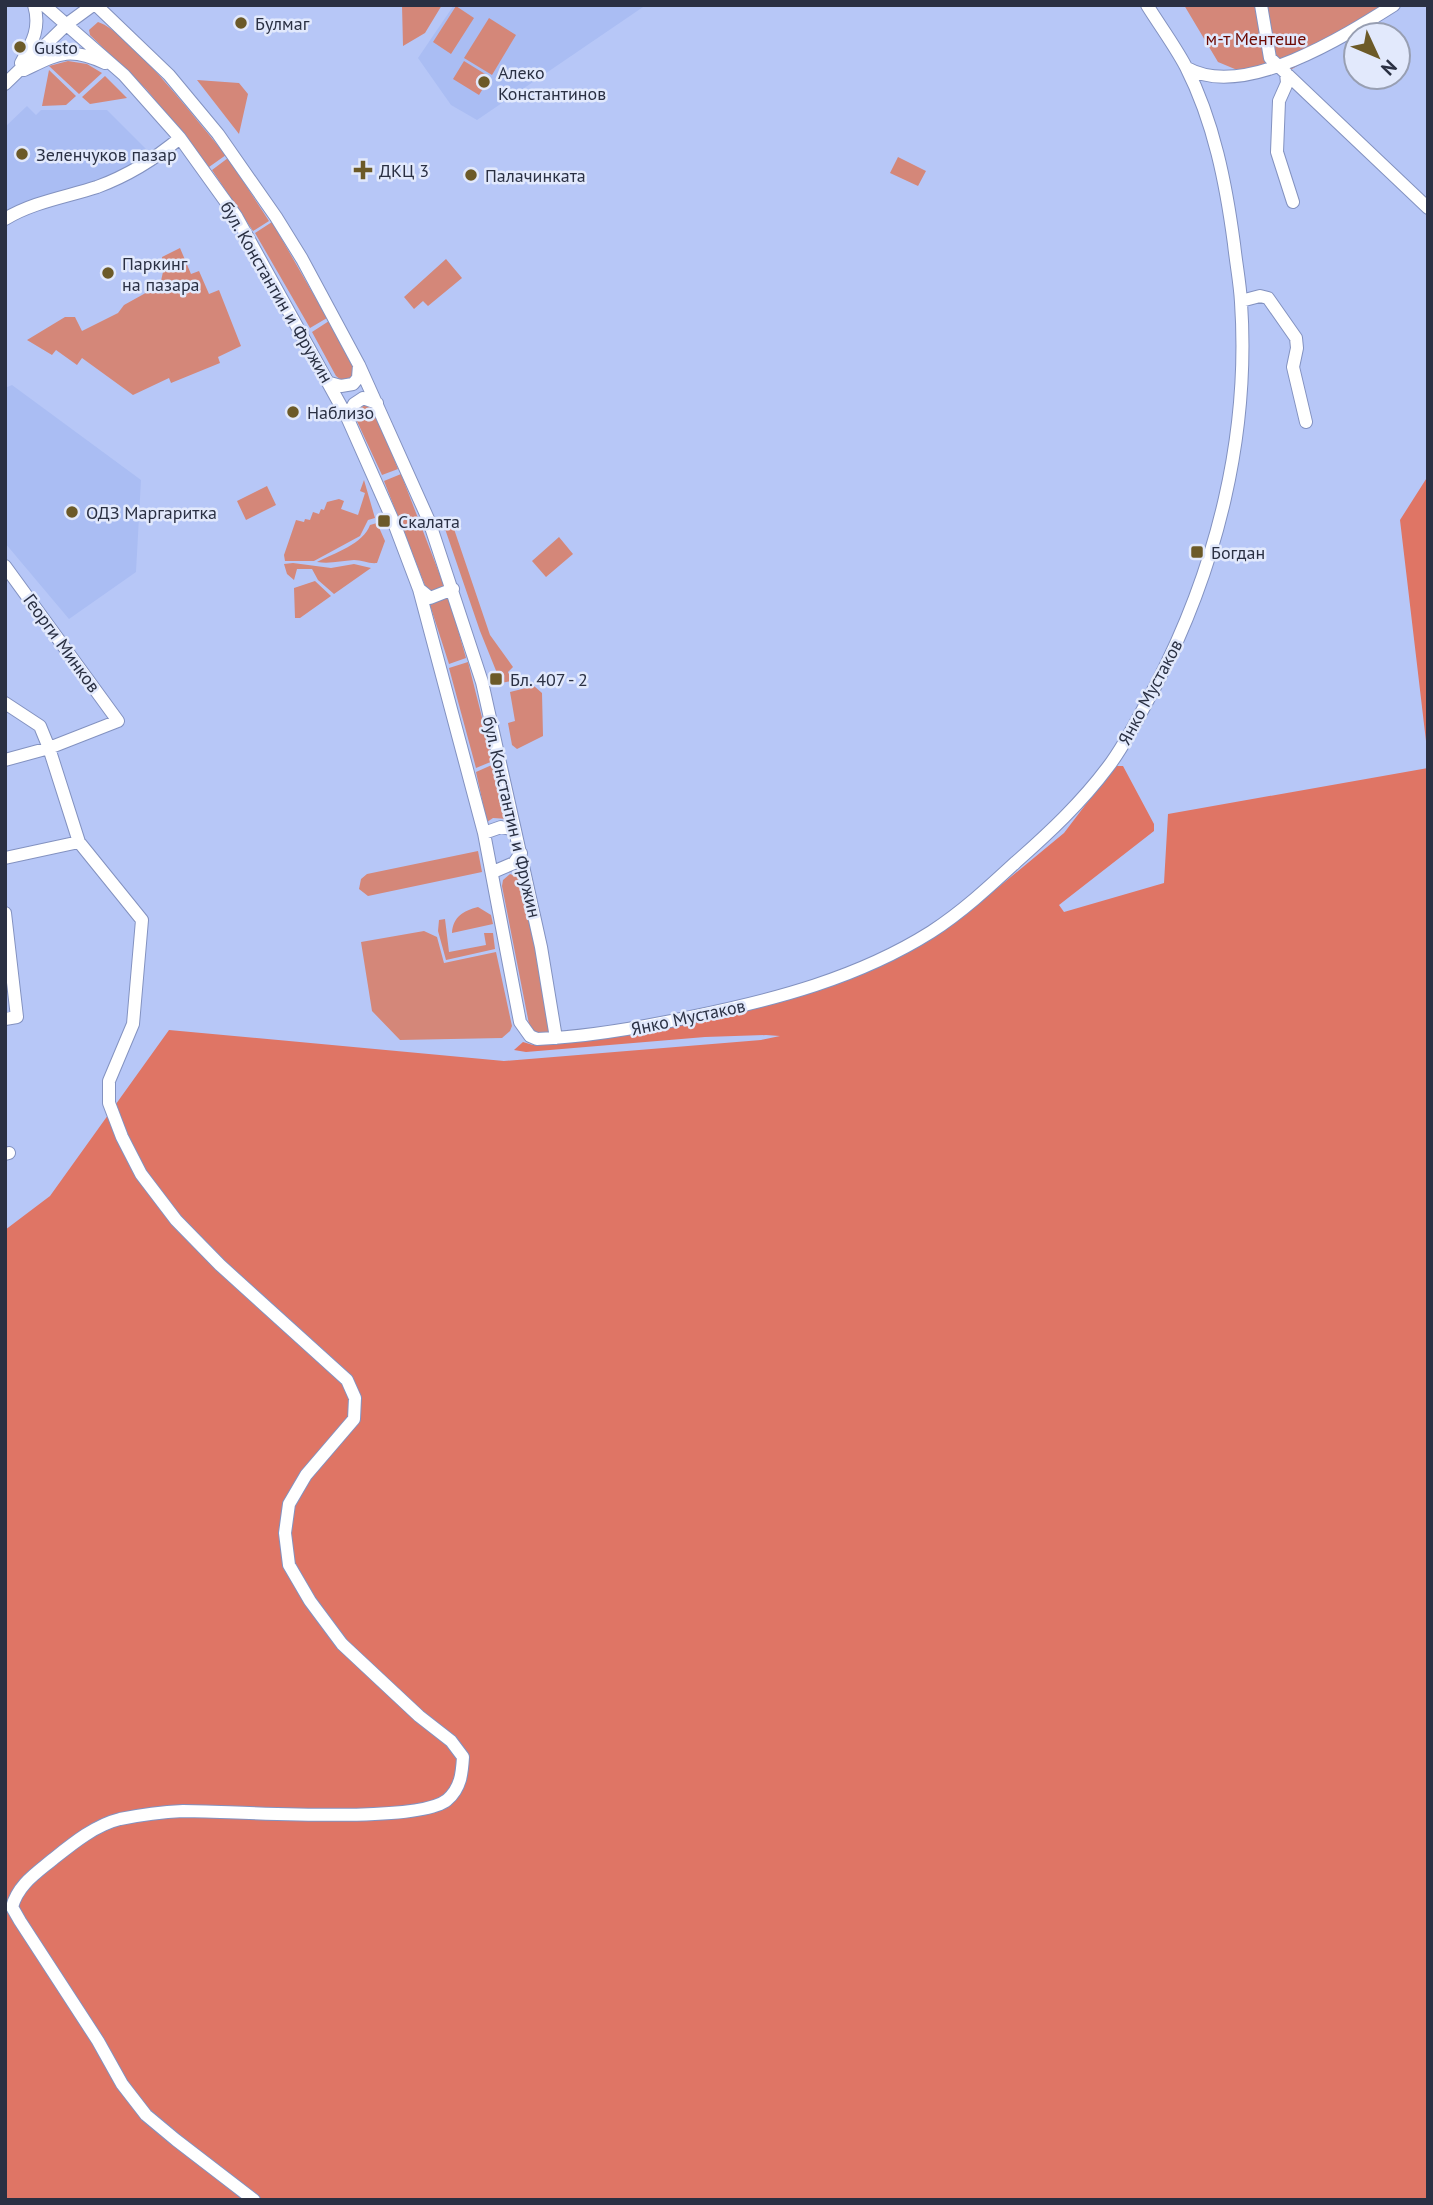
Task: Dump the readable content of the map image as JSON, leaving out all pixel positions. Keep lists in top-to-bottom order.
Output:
{
  "streets": {
    "street": ["бул. Константин и Фружин", "Георги Минков", "Янко Мустаков"]
  },
  "crossings": [
    ["бул. Константин и Фружин", "Янко Мустаков"]
  ],
  "parks": ["м-т Ментeше"],
  "places": {
    "other": [
      "Булмаг",
      "Gusto",
      "Алеко Константинов",
      "Зеленчуков пазар",
      "Палачинката",
      "Паркинг на пазара",
      "Наблизо",
      "ОДЗ Маргаритка"
    ],
    "health": ["ДКЦ 3"],
    "transit": ["Скалата", "Богдан", "Бл. 407 - 2"]
  },
  "north": "bottom right"
}
